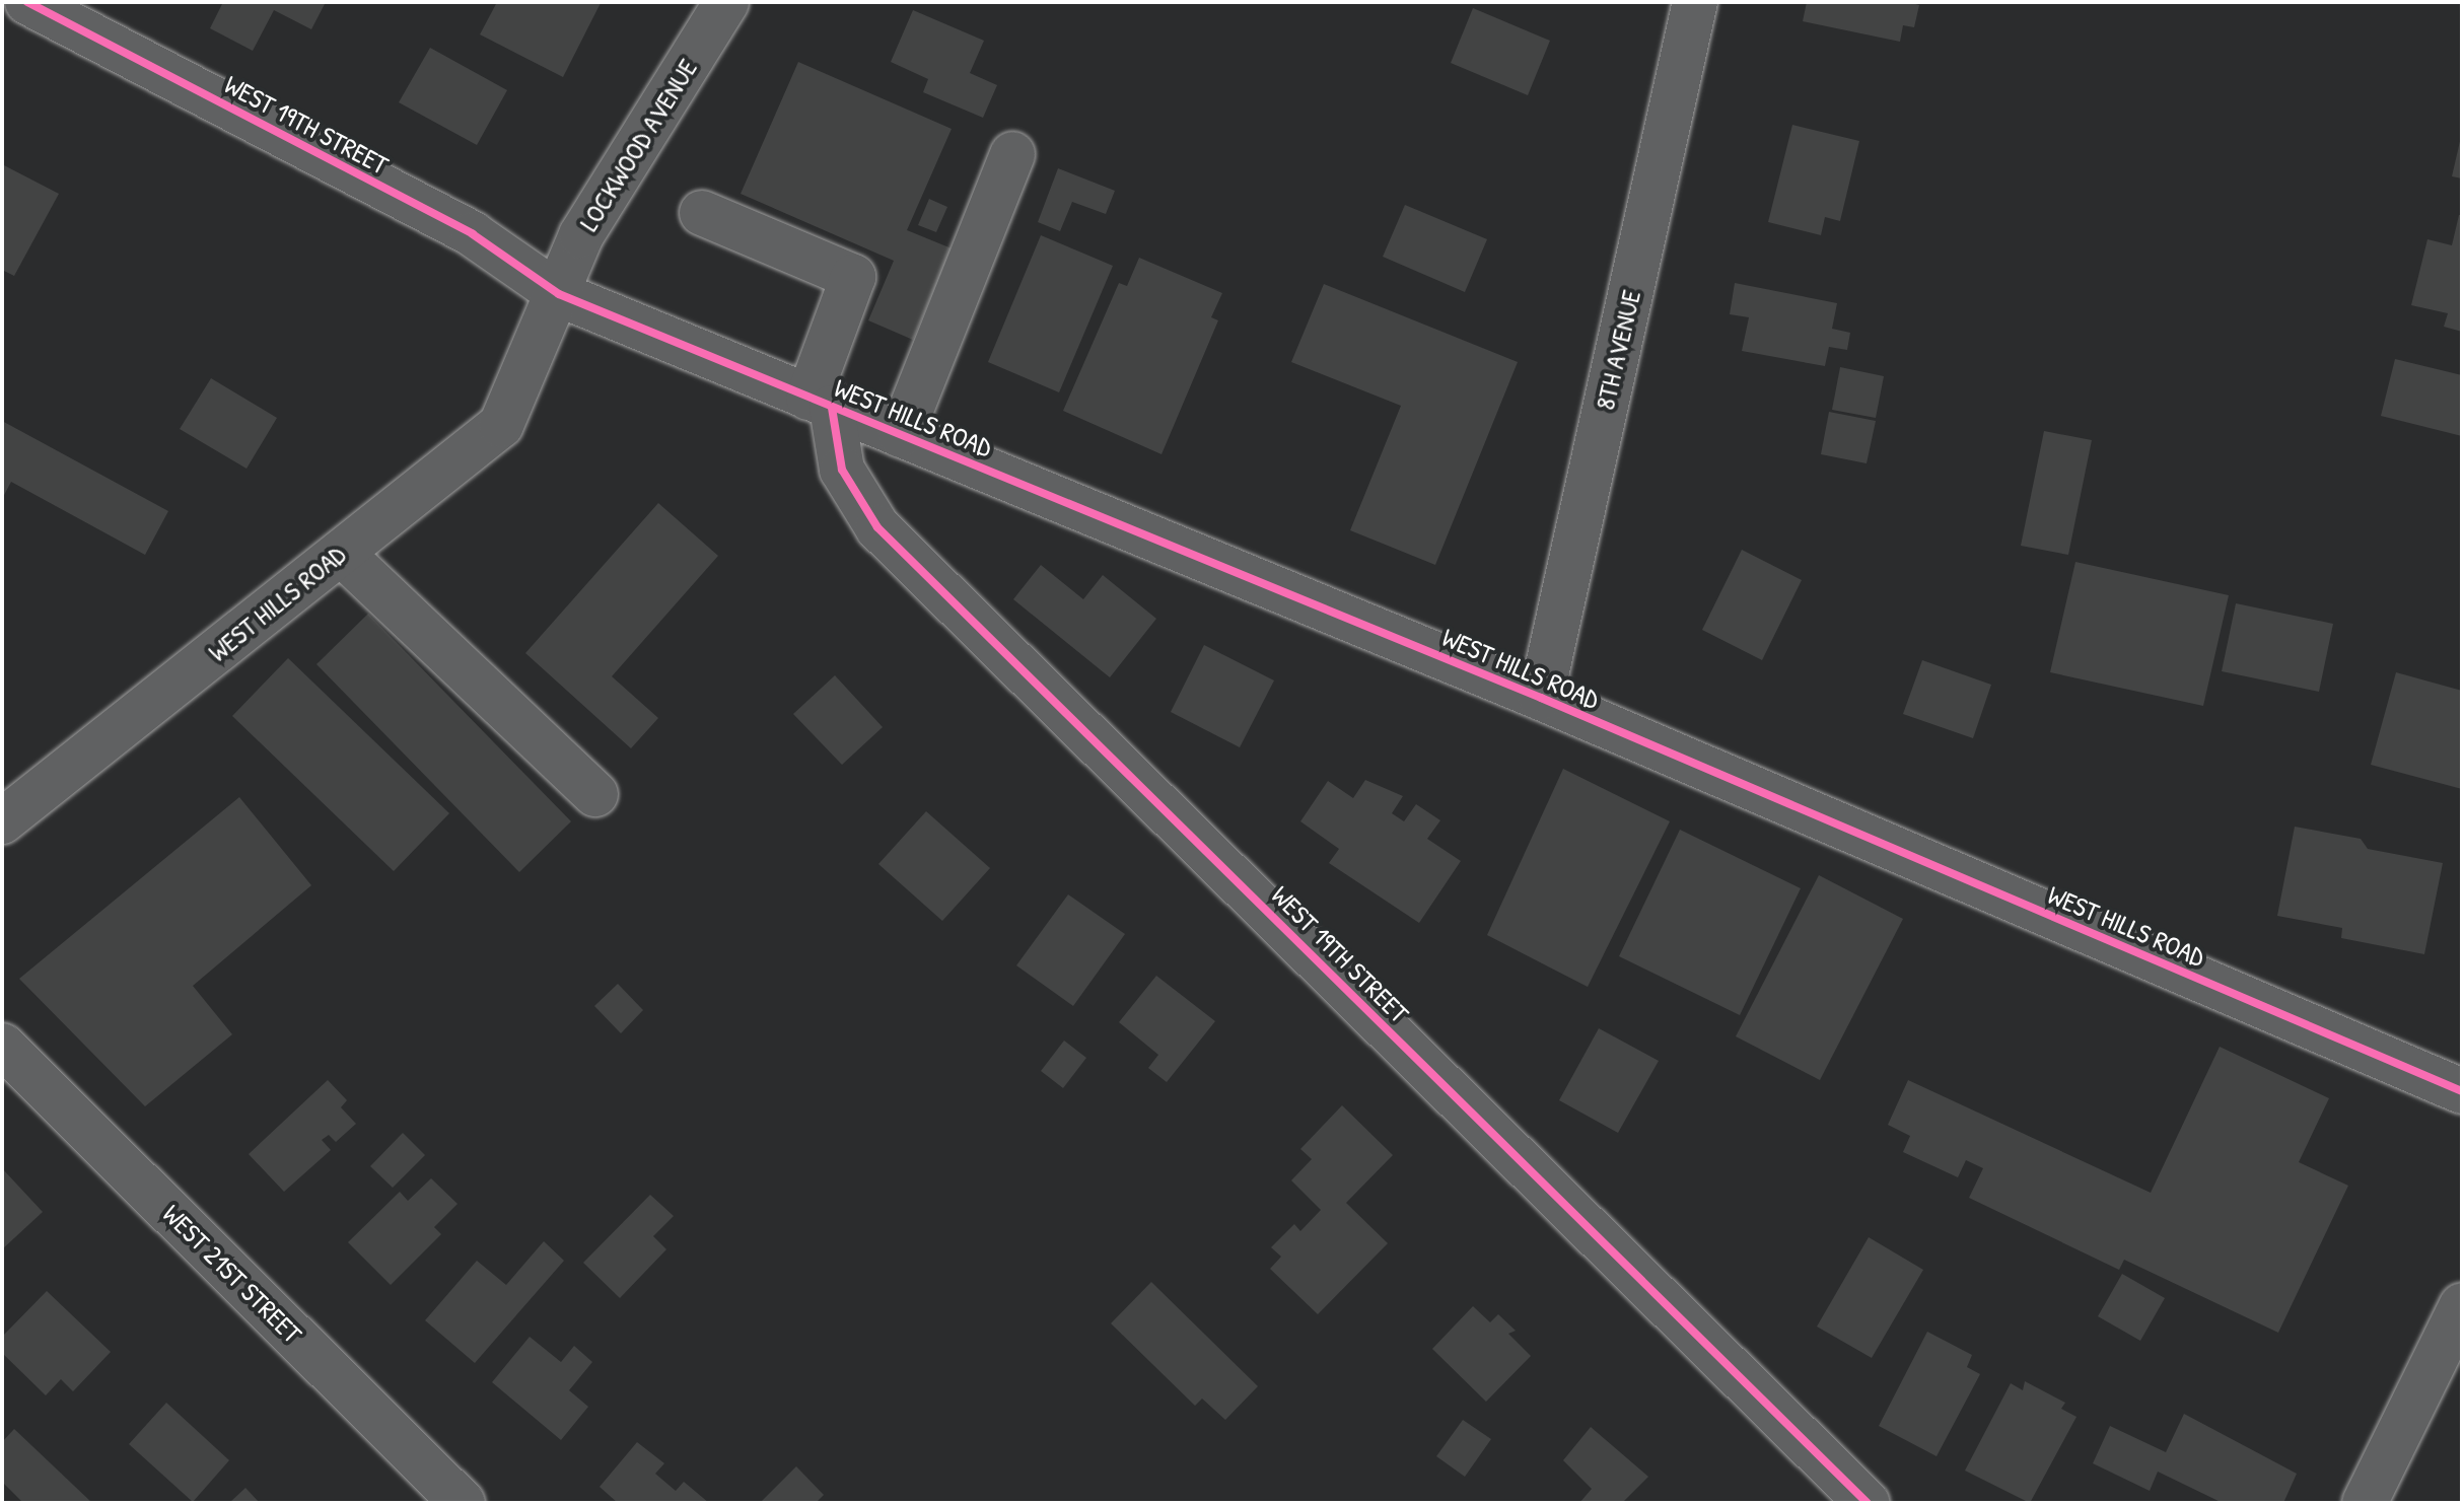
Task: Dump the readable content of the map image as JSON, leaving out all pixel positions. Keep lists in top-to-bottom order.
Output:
{
  "streets": {
    "street": [
      "WEST 19TH STREET",
      "LOCKWOOD AVENUE",
      "8TH AVENUE",
      "WEST HILLS ROAD",
      "WEST 21ST STREET"
    ]
  },
  "crossings": [
    ["WEST 19TH STREET", "LOCKWOOD AVENUE"],
    ["WEST 19TH STREET", "WEST HILLS ROAD"],
    ["LOCKWOOD AVENUE", "WEST HILLS ROAD"],
    ["8TH AVENUE", "WEST HILLS ROAD"]
  ]
}
